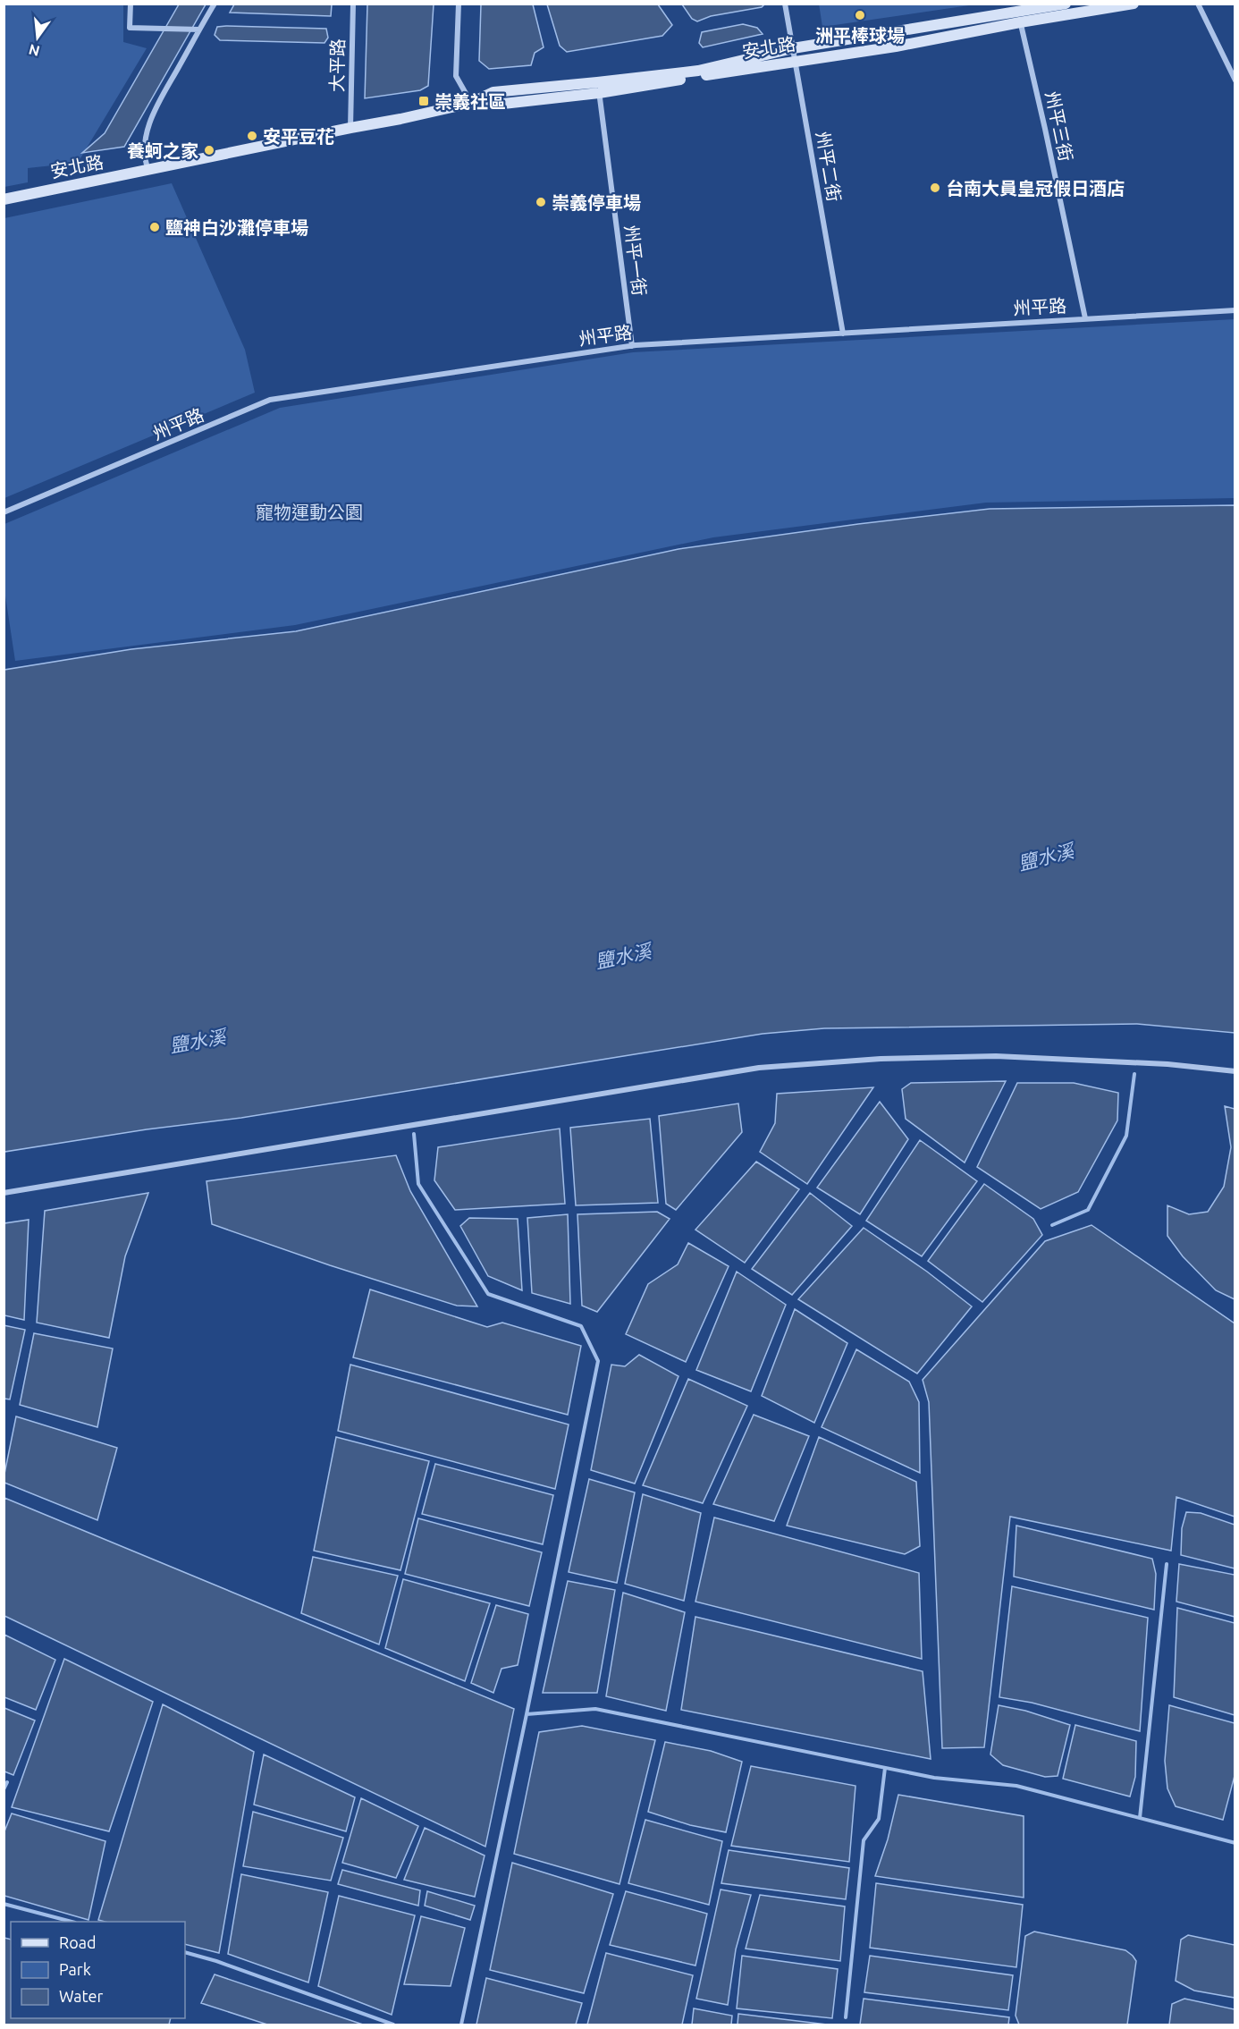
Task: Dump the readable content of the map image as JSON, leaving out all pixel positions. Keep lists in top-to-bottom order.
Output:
{
  "streets": {
    "street": [
      "安北路",
      "大平路",
      "州平三街",
      "州平二街",
      "州平一街",
      "州平路"
    ]
  },
  "crossings": [
    ["安北路", "大平路"],
    ["安北路", "州平三街"],
    ["安北路", "州平二街"],
    ["安北路", "州平一街"],
    ["州平三街", "州平路"],
    ["州平二街", "州平路"],
    ["州平一街", "州平路"]
  ],
  "water": ["鹽水溪"],
  "parks": ["寵物運動公園"],
  "places": {
    "other": [
      "洲平棒球場",
      "安平豆花",
      "養蚵之家",
      "台南大員皇冠假日酒店",
      "崇義停車場",
      "鹽神白沙灘停車場"
    ],
    "transit": ["崇義社區"]
  },
  "legend": ["Road", "Park", "Water"],
  "north": "bottom"
}
